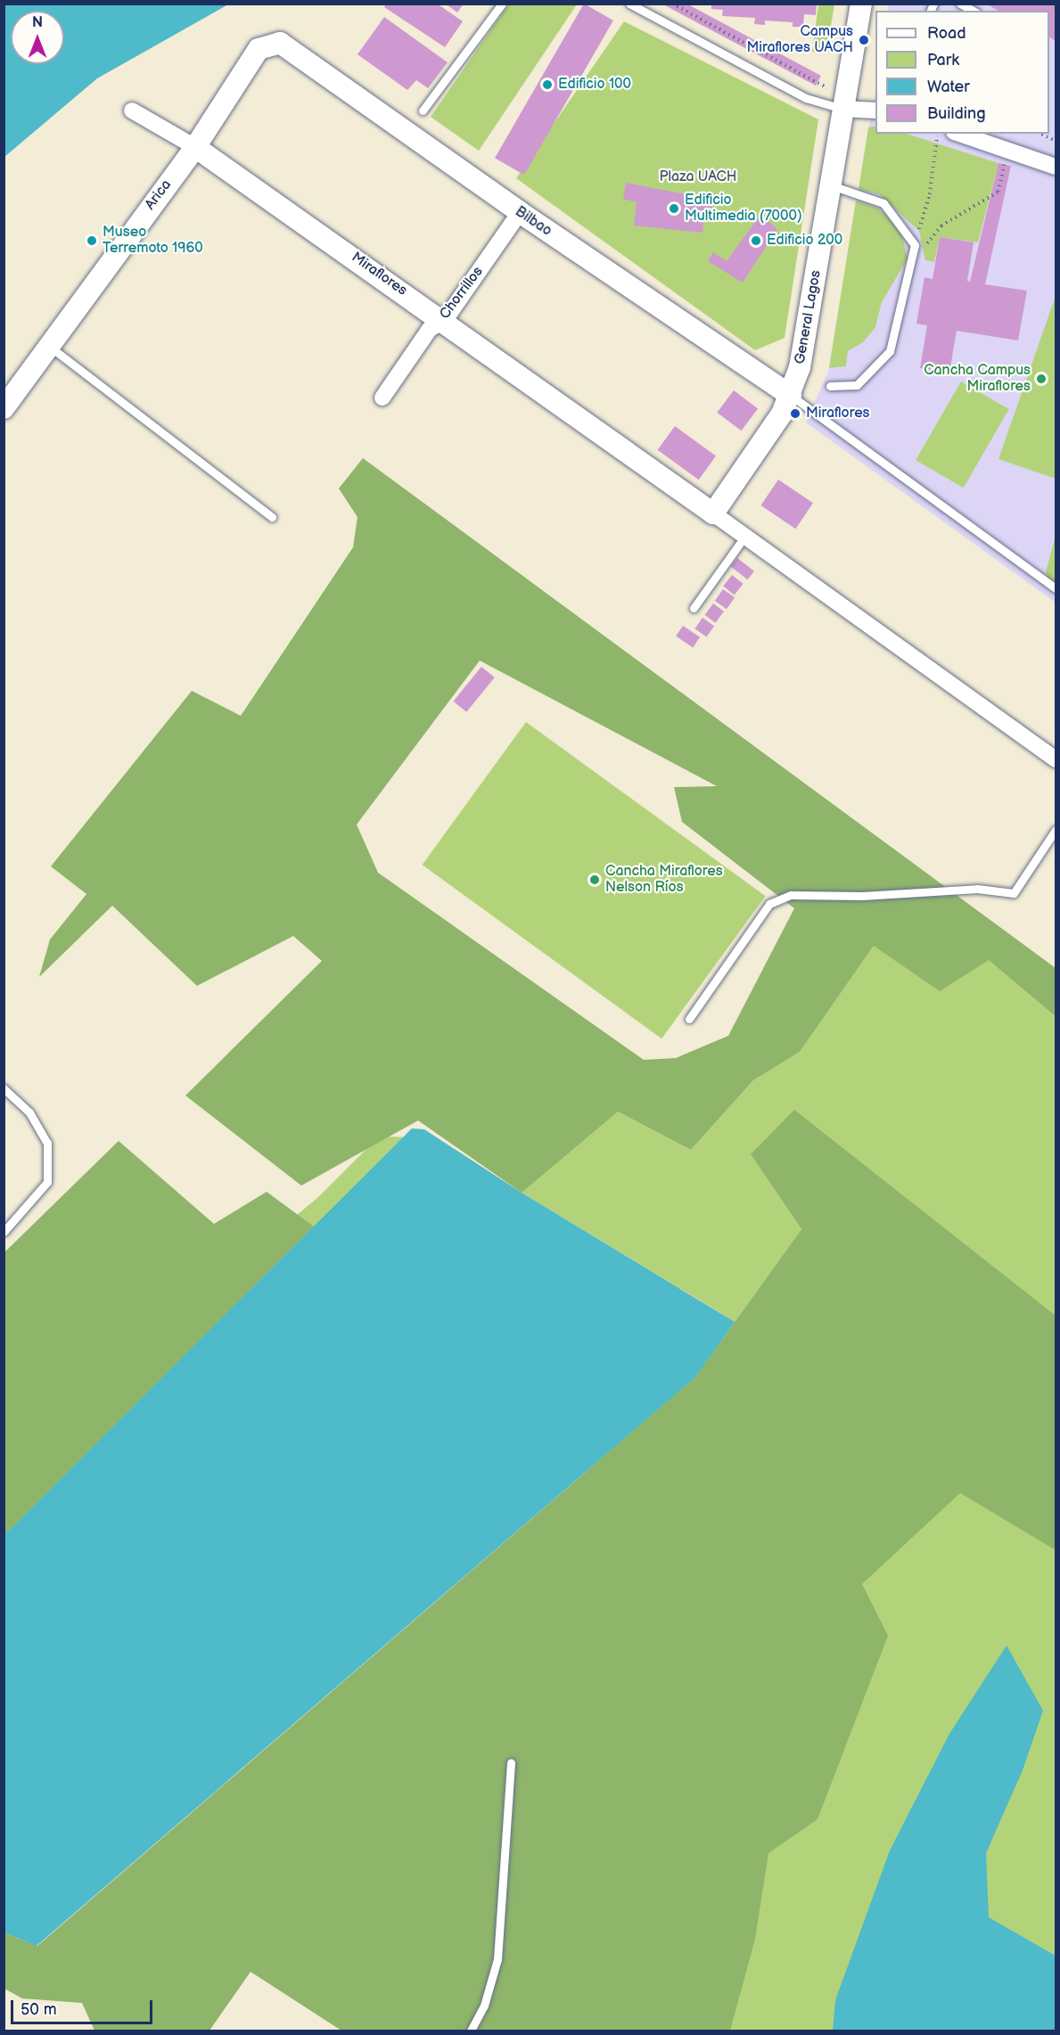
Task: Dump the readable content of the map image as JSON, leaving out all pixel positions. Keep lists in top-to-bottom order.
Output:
{
  "streets": {
    "main road": [
      "Arica",
      "Bilbao",
      "Miraflores",
      "General Lagos"
    ],
    "street": ["Chorrillos"]
  },
  "crossings": [
    ["Arica", "Bilbao"],
    ["Arica", "Miraflores"],
    ["Bilbao", "Chorrillos"],
    ["Bilbao", "General Lagos"],
    ["Miraflores", "Chorrillos"],
    ["Miraflores", "General Lagos"]
  ],
  "parks": ["Plaza UACH"],
  "places": [
    "Campus Miraflores UACH",
    "Edificio 100",
    "Edificio Multimedia (7000)",
    "Museo Terremoto 1960",
    "Edificio 200",
    "Cancha Campus Miraflores",
    "Miraflores",
    "Cancha Miraflores Nelson Ríos"
  ],
  "legend": [
    "Road",
    "Park",
    "Water",
    "Building"
  ],
  "scale_bar": "50 m",
  "north": "top"
}
